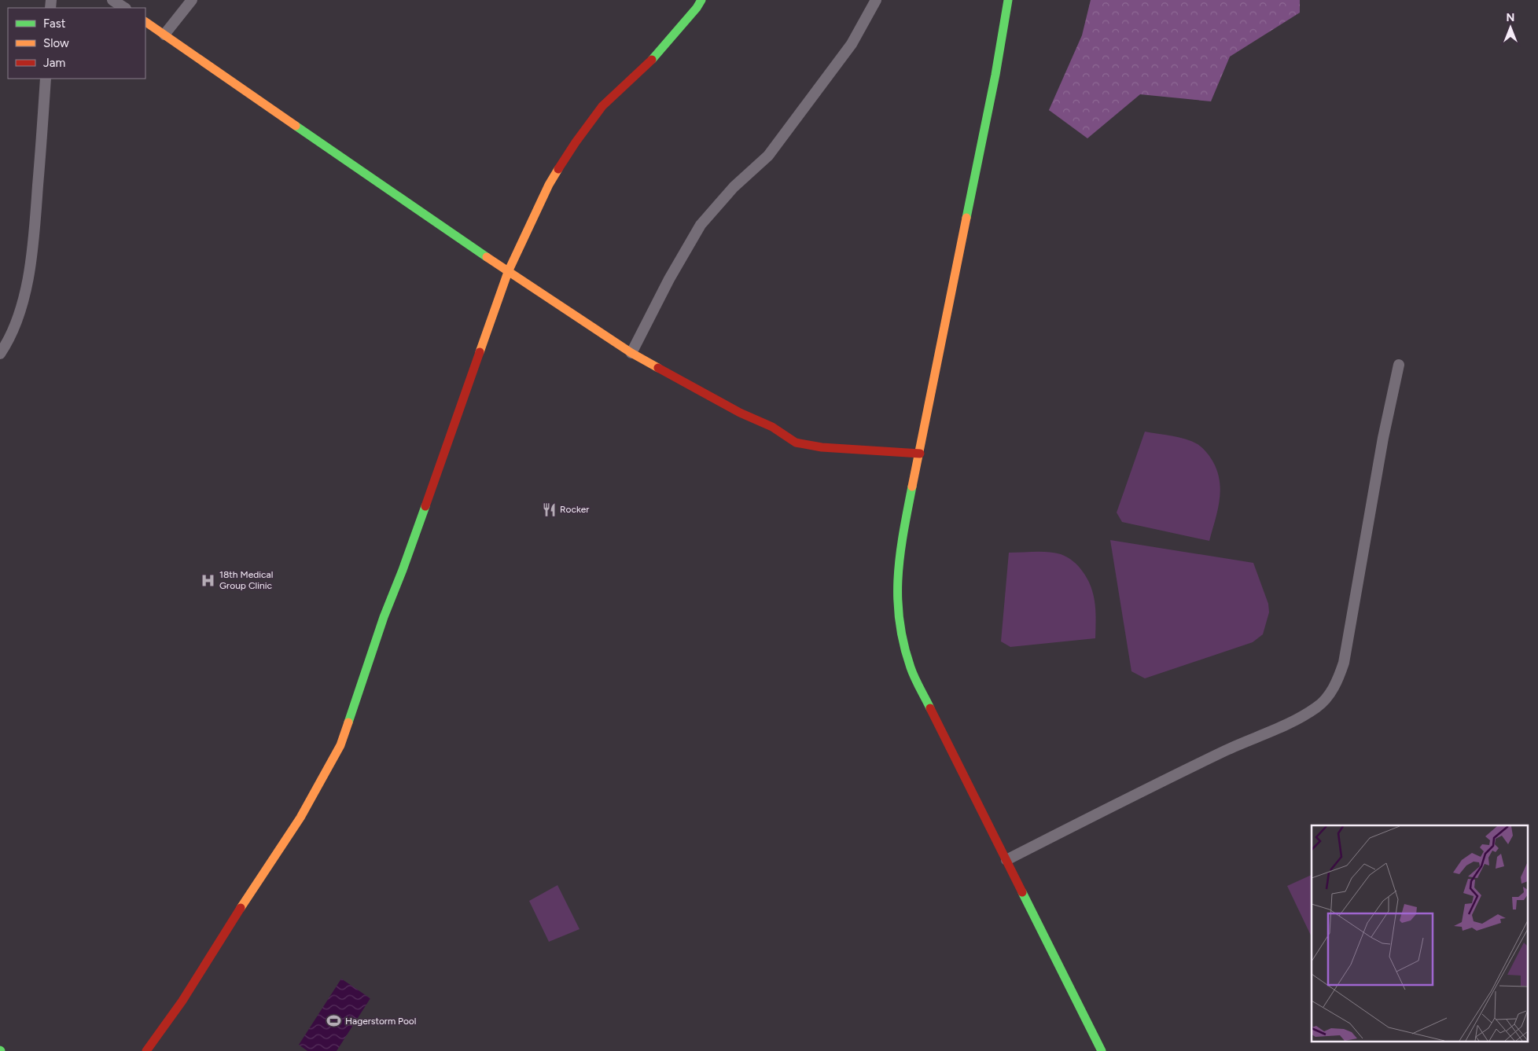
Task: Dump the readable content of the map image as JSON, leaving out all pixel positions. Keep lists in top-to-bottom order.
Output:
{
  "places": {
    "restaurant": ["Rocker"],
    "hospital": ["18th Medical Group Clinic"],
    "sports": ["Hagerstorm Pool"]
  },
  "legend": ["Fast", "Slow", "Jam"],
  "north": "top"
}
